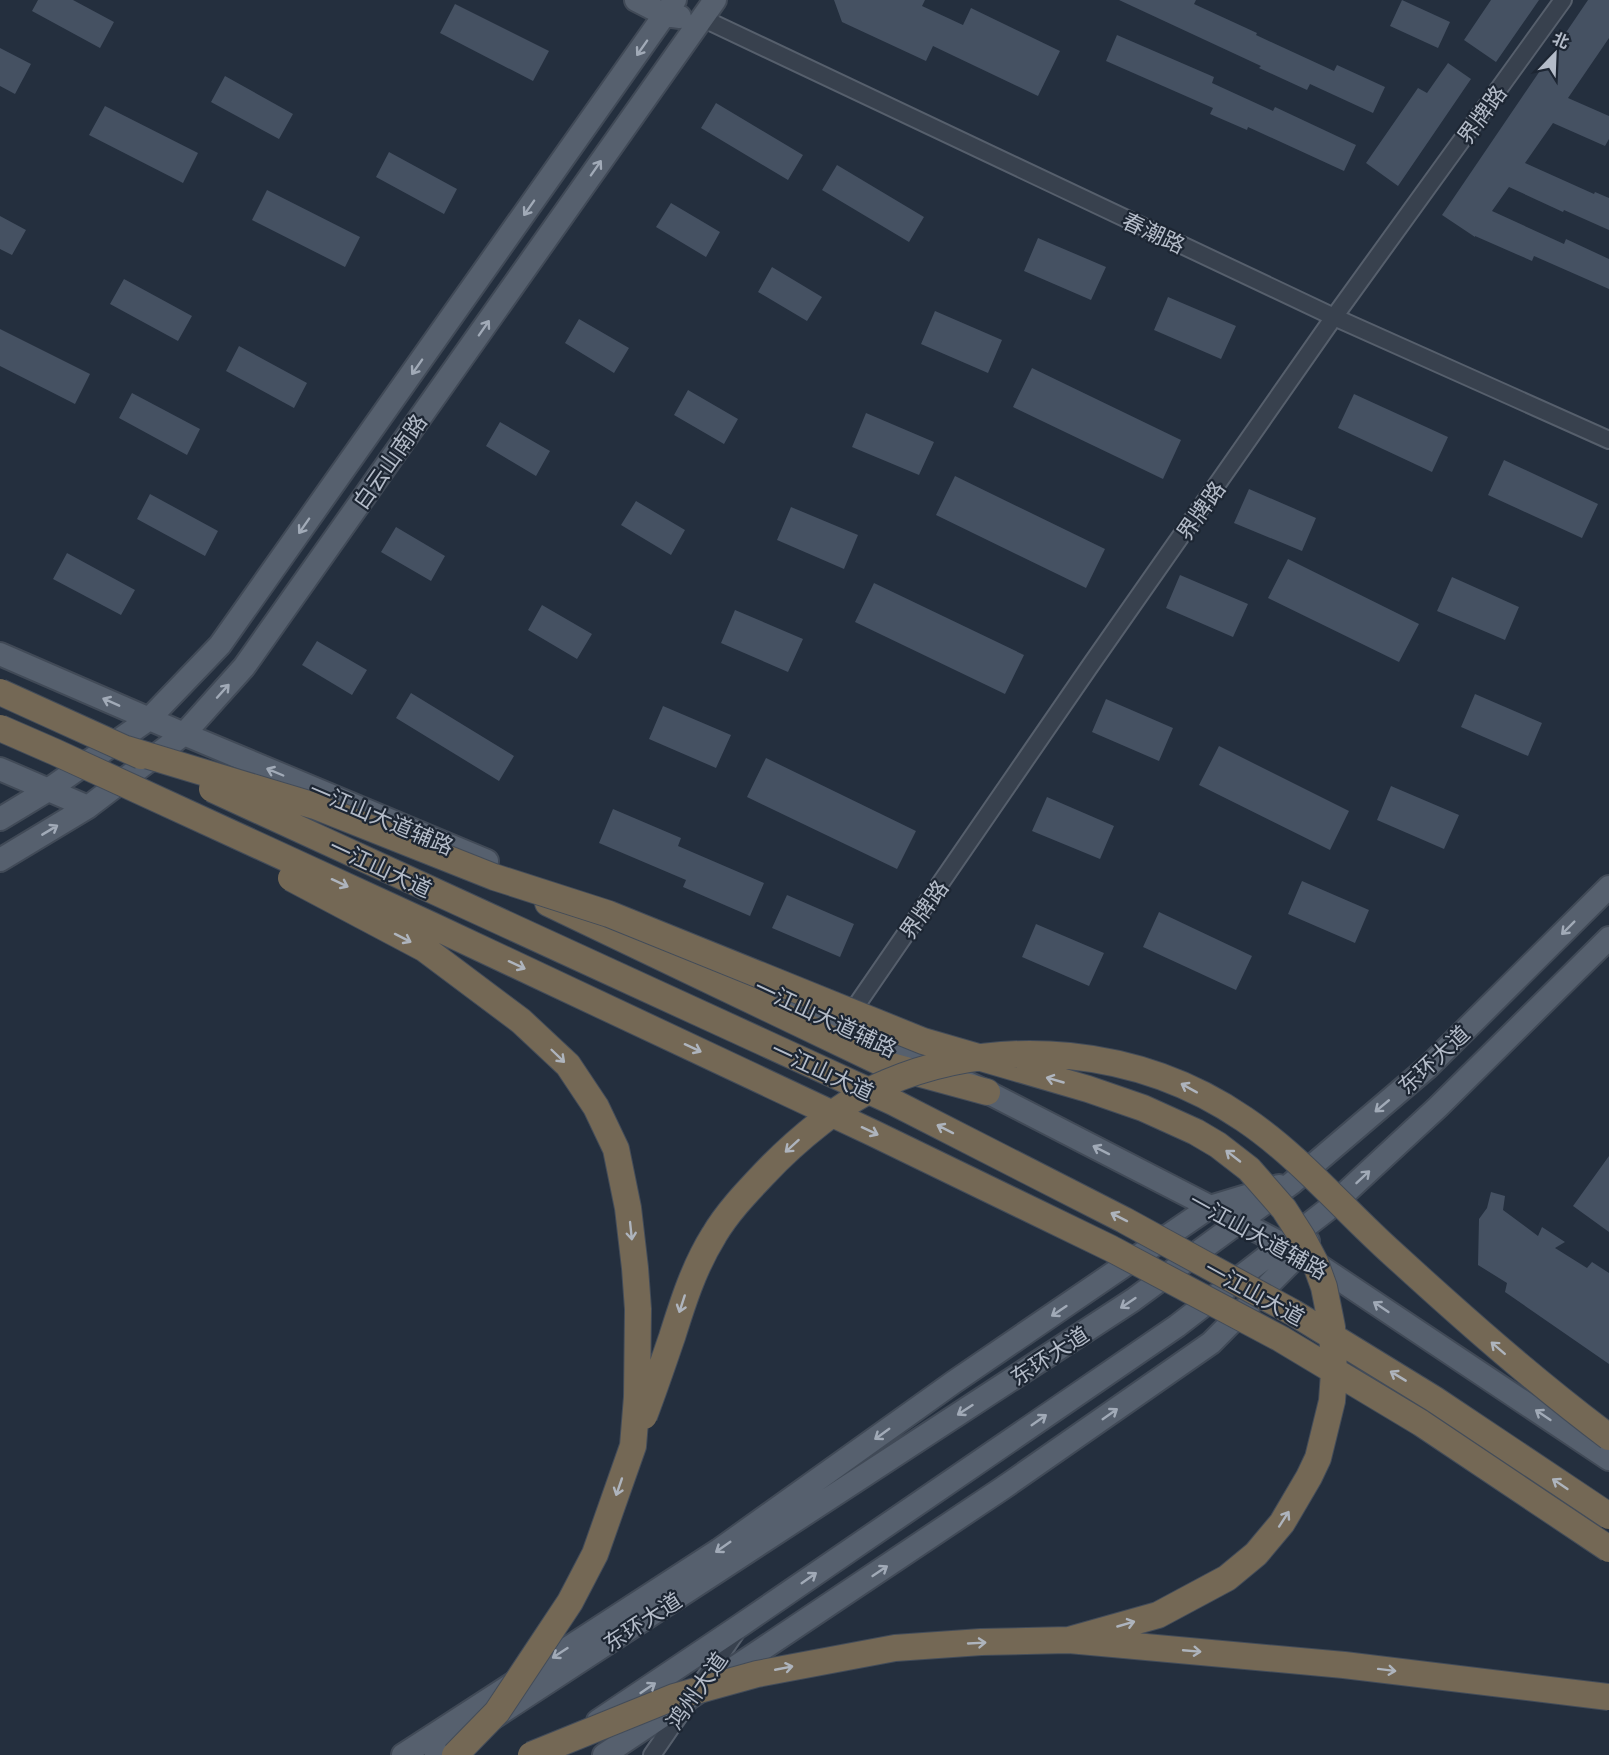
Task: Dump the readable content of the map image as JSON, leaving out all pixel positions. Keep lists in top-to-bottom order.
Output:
{
  "streets": {
    "highway": ["一江山大道"],
    "main road": [
      "春潮路",
      "白云山南路",
      "一江山大道辅路",
      "东环大道"
    ],
    "street": ["界牌路", "鸿州大道"]
  },
  "crossings": [
    ["界牌路", "春潮路"],
    ["界牌路", "一江山大道辅路"],
    ["春潮路", "白云山南路"],
    ["白云山南路", "一江山大道辅路"],
    ["一江山大道辅路", "东环大道"],
    ["东环大道", "鸿州大道"]
  ],
  "one_way": ["一江山大道辅路"],
  "north": "top right"
}
